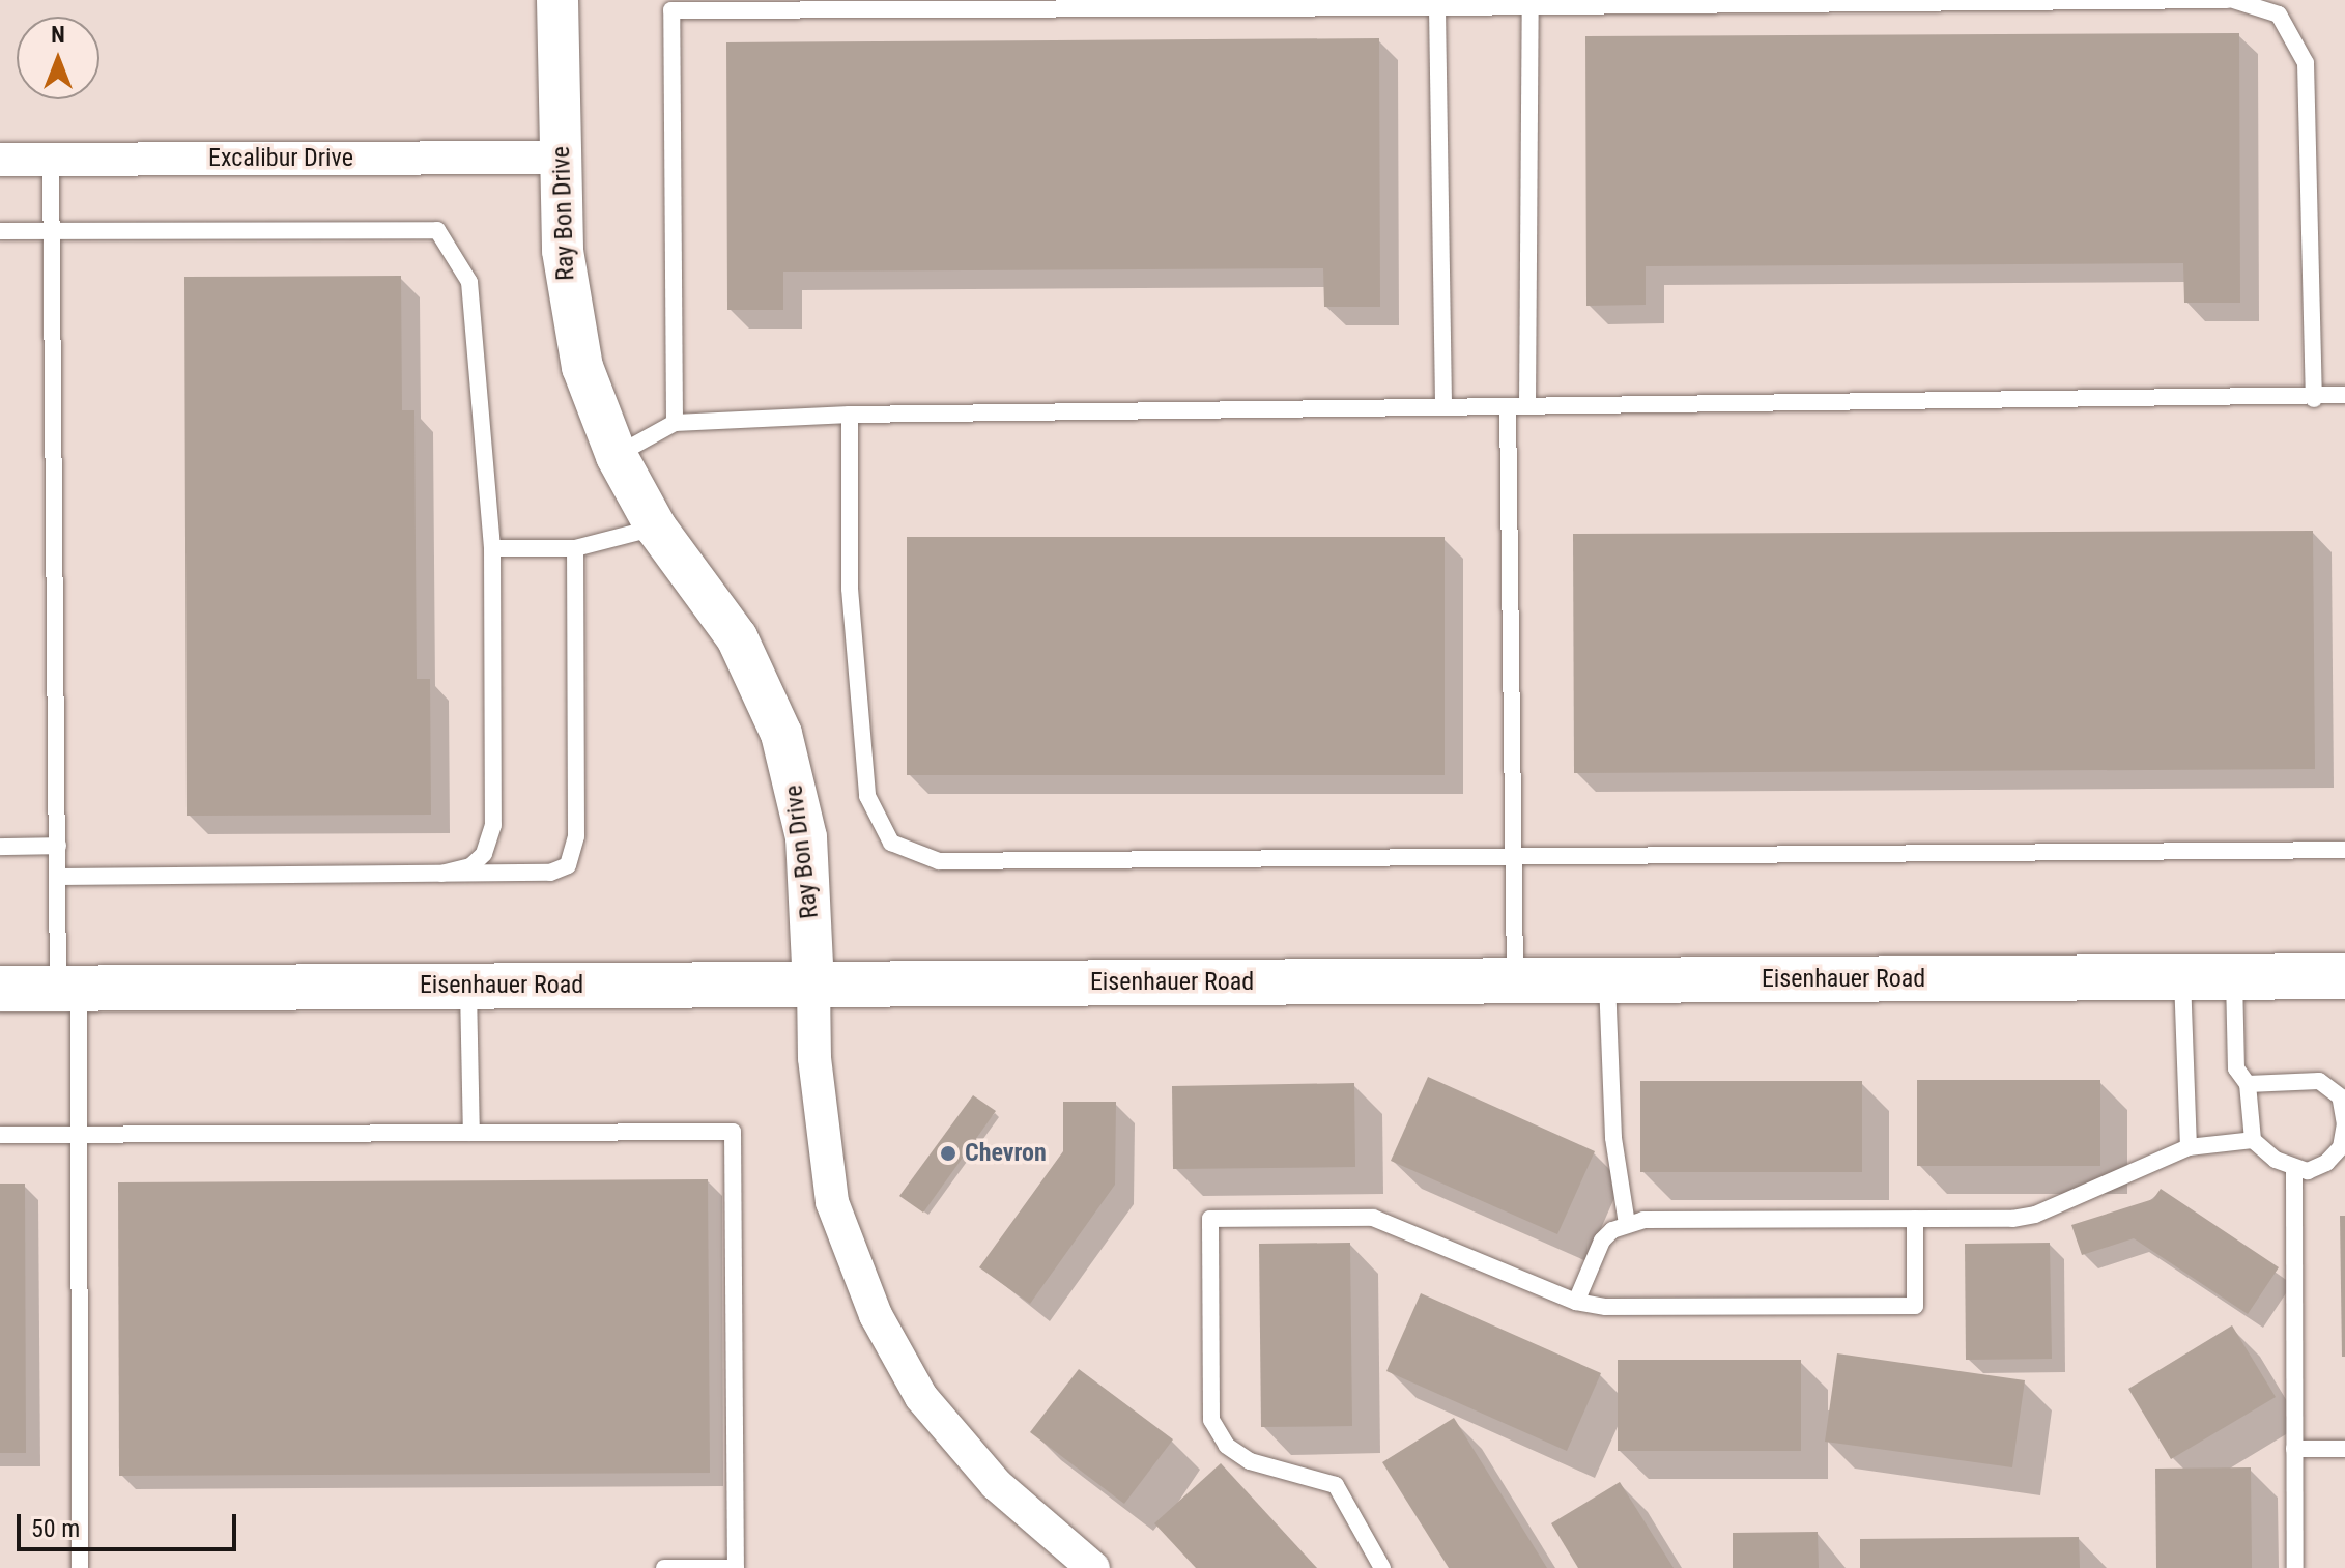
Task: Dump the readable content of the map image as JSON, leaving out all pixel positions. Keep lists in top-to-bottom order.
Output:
{
  "streets": {
    "main road": ["Eisenhauer Road"],
    "street": ["Excalibur Drive", "Ray Bon Drive"]
  },
  "crossings": [
    ["Excalibur Drive", "Ray Bon Drive"],
    ["Ray Bon Drive", "Eisenhauer Road"]
  ],
  "places": ["Chevron"],
  "scale_bar": "50 m",
  "north": "top"
}
